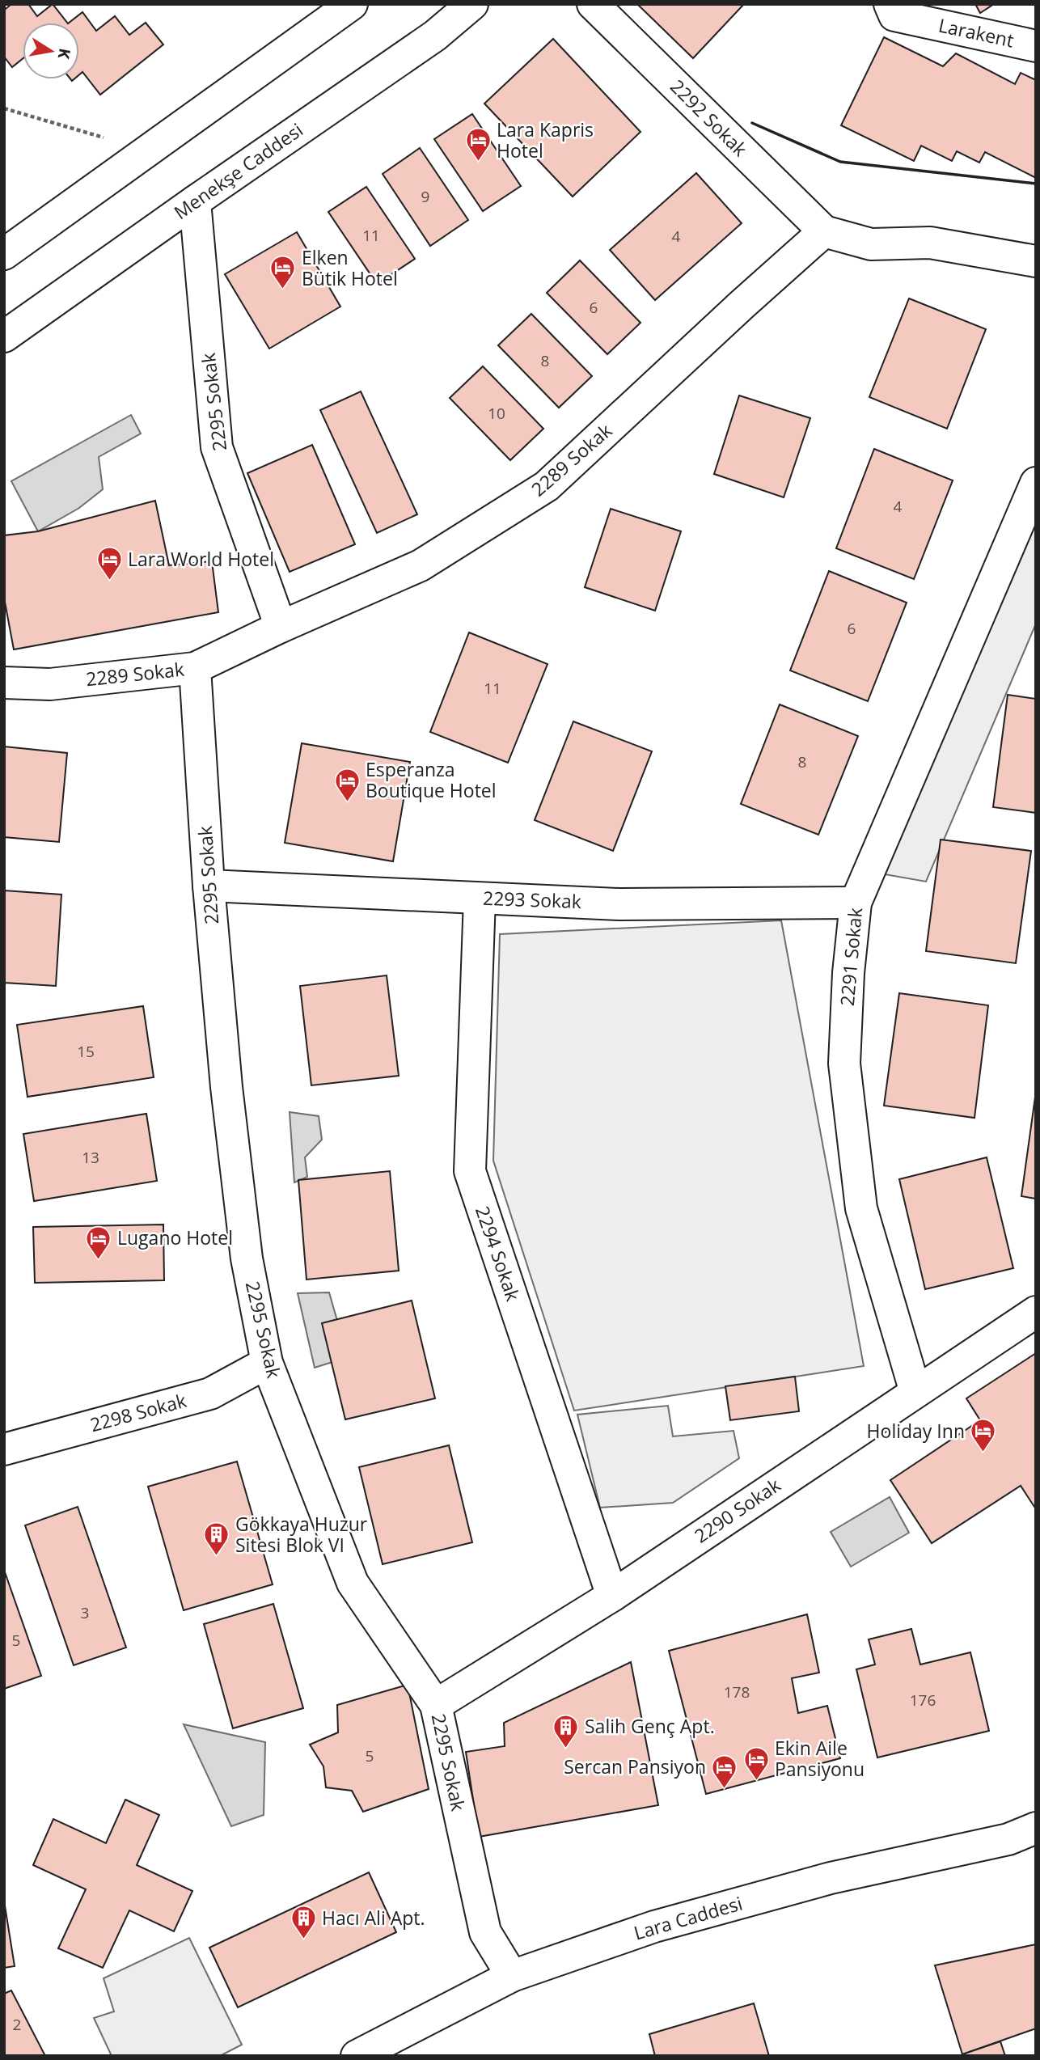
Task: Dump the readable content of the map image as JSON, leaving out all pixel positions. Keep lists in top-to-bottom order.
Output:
{
  "streets": {
    "street": [
      "Larakent",
      "2292 Sokak",
      "Menekşe Caddesi",
      "2295 Sokak",
      "2289 Sokak",
      "2293 Sokak",
      "2291 Sokak",
      "2294 Sokak",
      "2298 Sokak",
      "2290 Sokak",
      "Lara Caddesi"
    ]
  },
  "crossings": [
    ["2292 Sokak", "2289 Sokak"],
    ["Menekşe Caddesi", "2295 Sokak"],
    ["2295 Sokak", "2289 Sokak"],
    ["2295 Sokak", "2293 Sokak"],
    ["2295 Sokak", "2298 Sokak"],
    ["2295 Sokak", "2290 Sokak"],
    ["2295 Sokak", "Lara Caddesi"],
    ["2293 Sokak", "2291 Sokak"],
    ["2293 Sokak", "2294 Sokak"],
    ["2291 Sokak", "2290 Sokak"],
    ["2294 Sokak", "2290 Sokak"]
  ],
  "places": {
    "hotel": [
      "Lara Kapris Hotel",
      "Elken Bütik Hotel",
      "Lara World Hotel",
      "Esperanza Boutique Hotel",
      "Lugano Hotel",
      "Holiday Inn",
      "Ekin Aile Pansiyonu",
      "Sercan Pansiyon"
    ],
    "building": ["Gökkaya Huzur Sitesi Blok VI", "Salih Genç Apt.", "Hacı Ali Apt."]
  },
  "house_numbers": [
    "9",
    "11",
    "4",
    "6",
    "8",
    "10",
    "4",
    "6",
    "11",
    "8",
    "15",
    "13",
    "3",
    "5",
    "178",
    "176",
    "5",
    "2"
  ],
  "north": "right"
}
